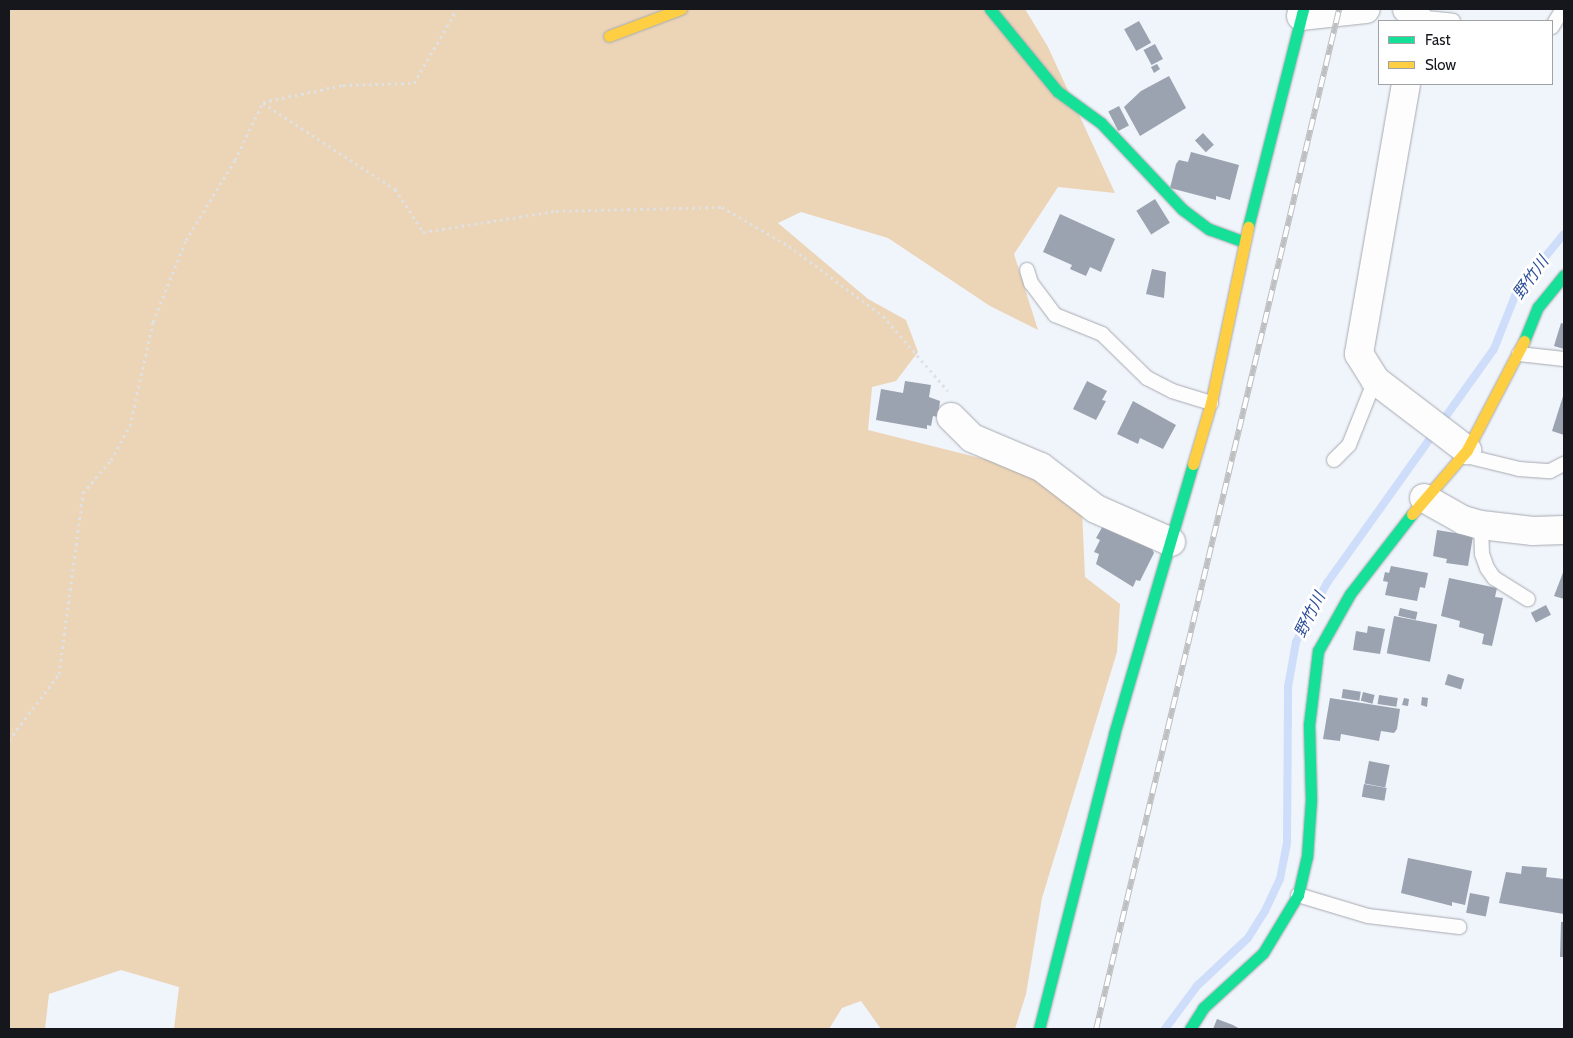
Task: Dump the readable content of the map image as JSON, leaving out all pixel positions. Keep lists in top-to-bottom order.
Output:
{
  "water": ["野竹川"],
  "legend": ["Fast", "Slow"]
}
